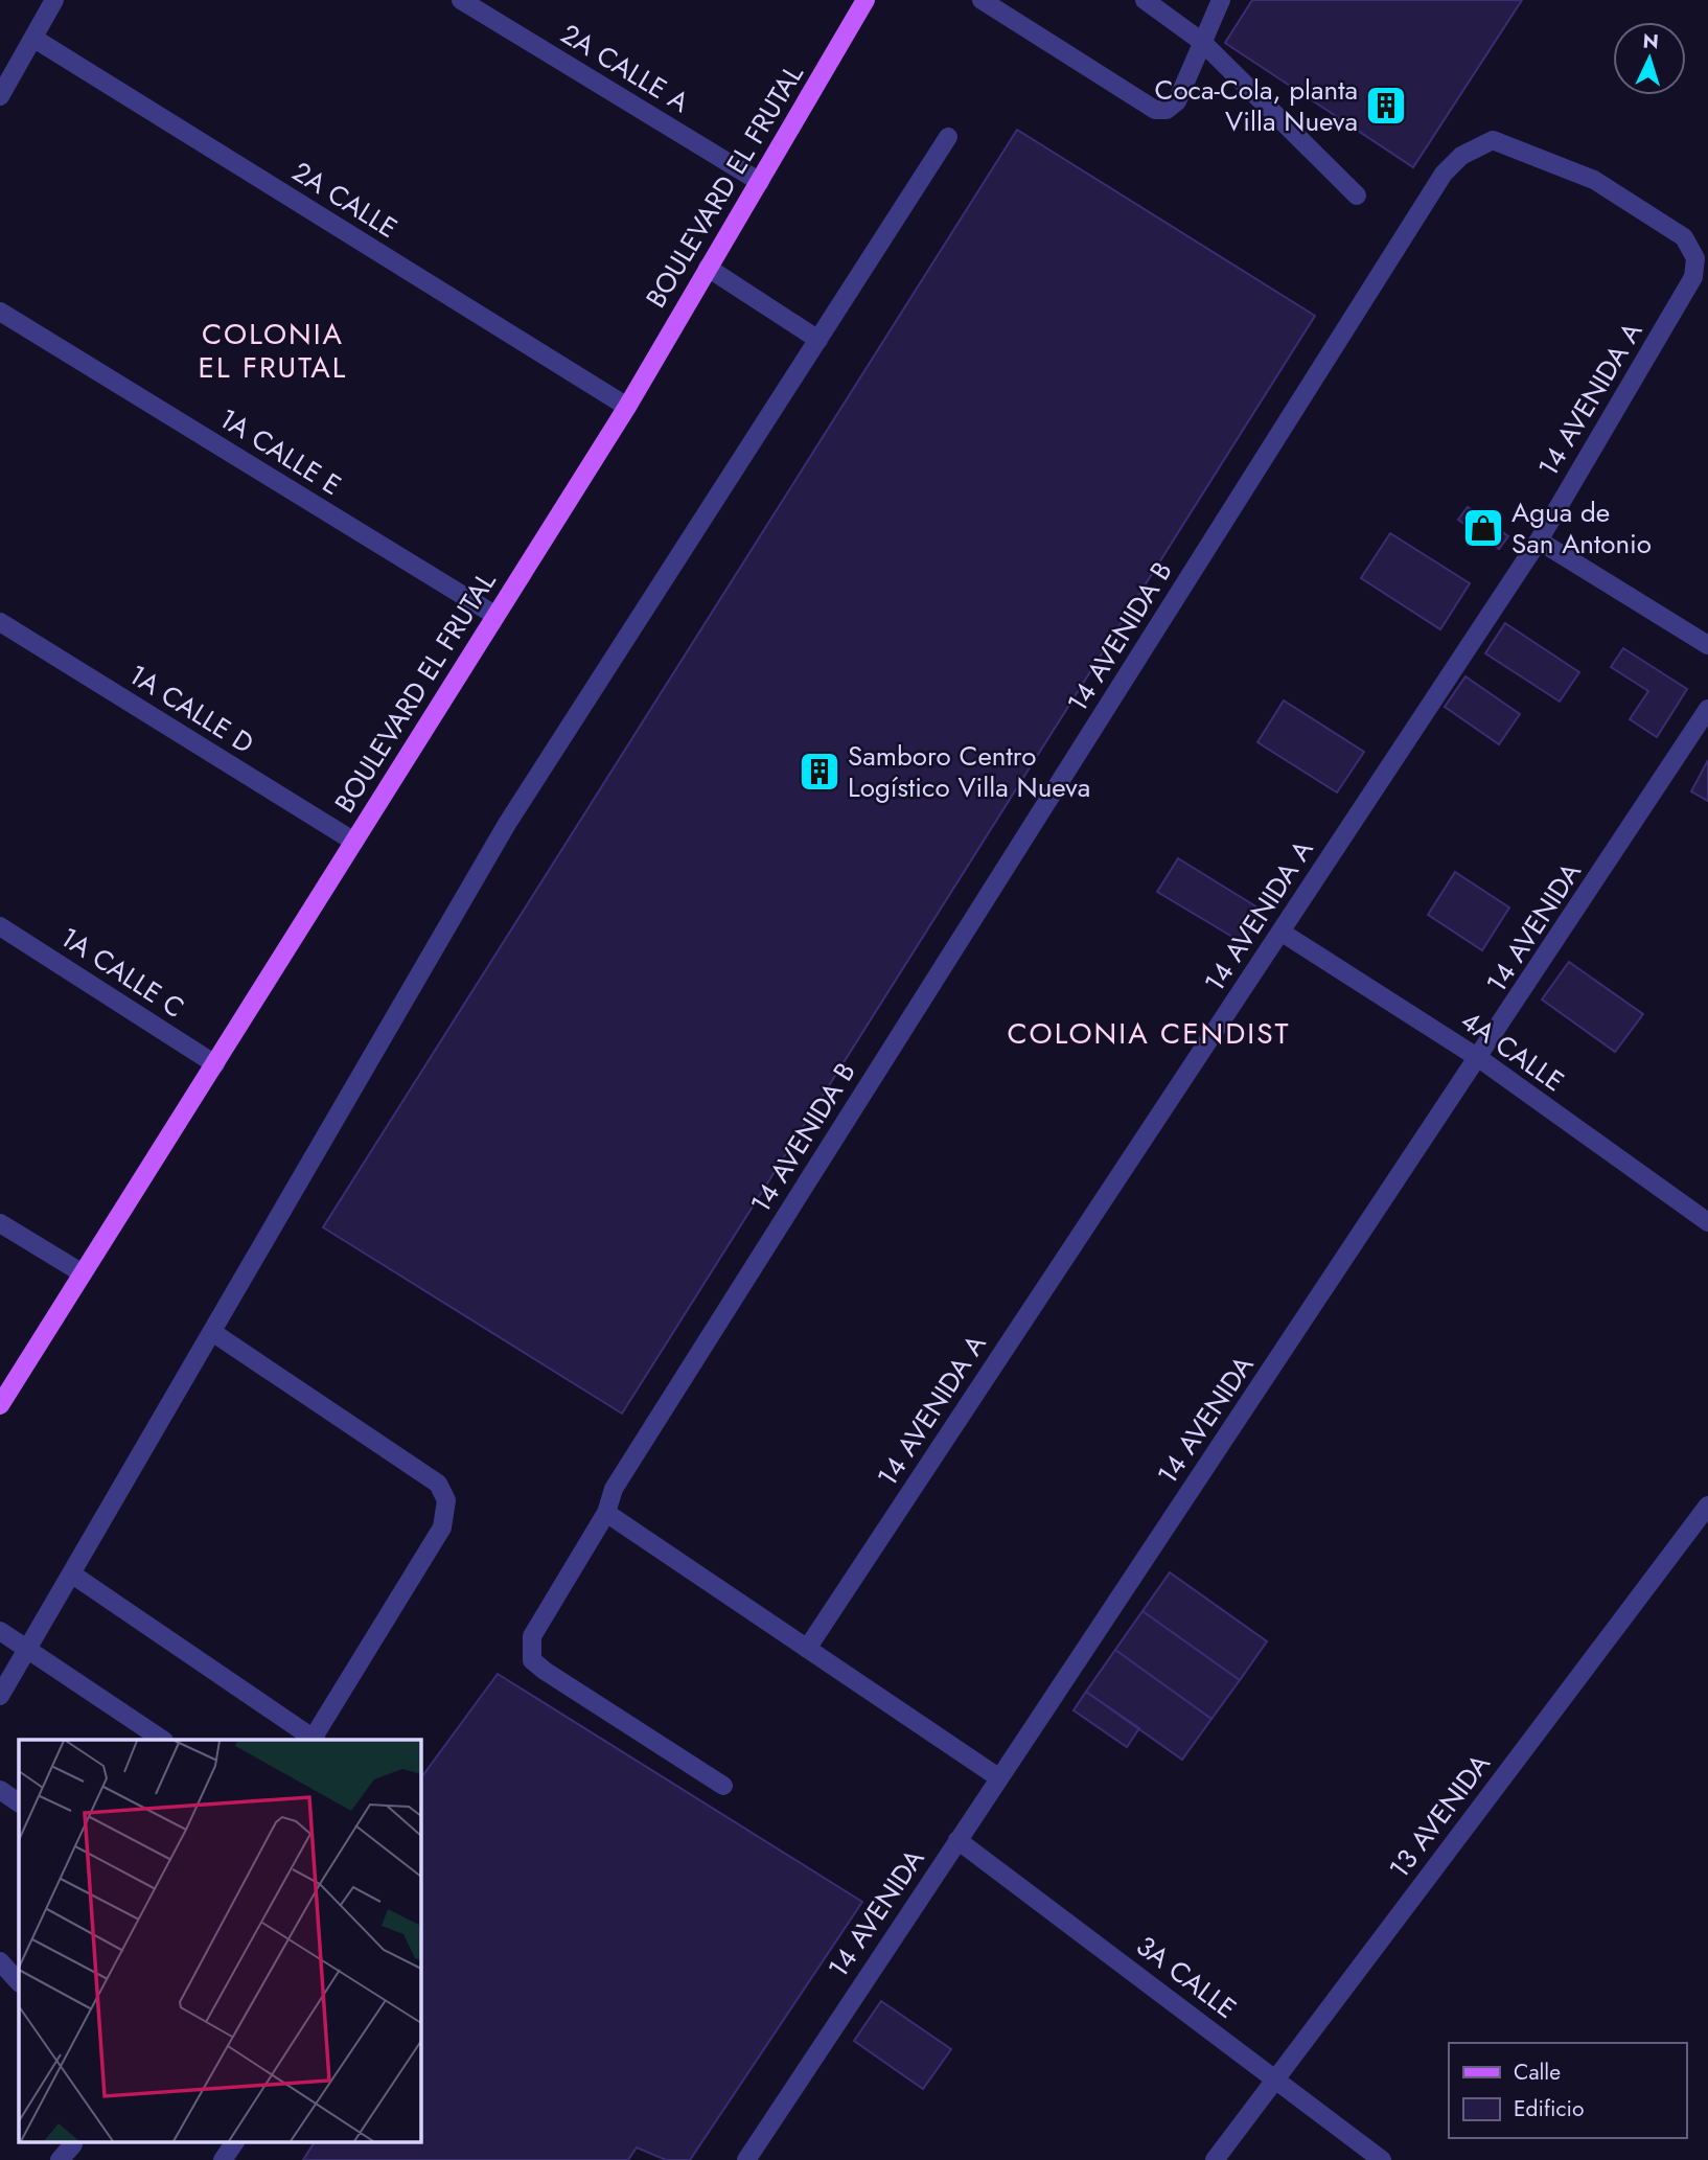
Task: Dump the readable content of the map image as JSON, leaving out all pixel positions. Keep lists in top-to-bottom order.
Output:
{
  "streets": {
    "main road": ["BOULEVARD EL FRUTAL"],
    "street": [
      "2A CALLE A",
      "2A CALLE",
      "14 AVENIDA A",
      "1A CALLE E",
      "14 AVENIDA B",
      "1A CALLE D",
      "14 AVENIDA",
      "1A CALLE C",
      "4A CALLE",
      "13 AVENIDA",
      "3A CALLE"
    ]
  },
  "crossings": [
    ["2A CALLE A", "BOULEVARD EL FRUTAL"],
    ["BOULEVARD EL FRUTAL", "2A CALLE"],
    ["BOULEVARD EL FRUTAL", "1A CALLE E"],
    ["BOULEVARD EL FRUTAL", "1A CALLE D"],
    ["BOULEVARD EL FRUTAL", "1A CALLE C"],
    ["14 AVENIDA A", "14 AVENIDA B"],
    ["14 AVENIDA A", "4A CALLE"],
    ["14 AVENIDA", "4A CALLE"],
    ["14 AVENIDA", "3A CALLE"],
    ["13 AVENIDA", "3A CALLE"]
  ],
  "districts": ["COLONIA EL FRUTAL", "COLONIA CENDIST"],
  "places": {
    "building": ["Coca-Cola, planta Villa Nueva", "Samboro Centro Logístico Villa Nueva"],
    "shop": ["Agua de San Antonio"]
  },
  "legend": ["Calle", "Edificio"],
  "north": "top"
}
